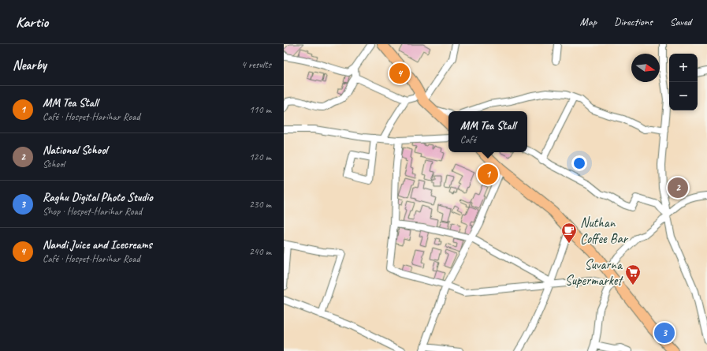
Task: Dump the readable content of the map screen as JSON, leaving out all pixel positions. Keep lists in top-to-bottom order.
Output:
{
  "places": {
    "cafe": ["Nuthan Coffee Bar"],
    "supermarket": ["Suvarna Supermarket"]
  },
  "north": "right",
  "page": {
    "header": "Kartio",
    "nav": ["Map", "Directions", "Saved"],
    "heading": ["Nearby", "4 results"],
    "map_buttons": ["+", "−"],
    "pins": [
      "4",
      "1",
      "2",
      "3"
    ],
    "list": [
      {
        "mark": "1",
        "name": "MM Tea Stall",
        "note": "Café · Hospet-Harihar Road",
        "value": "110 m"
      },
      {
        "mark": "2",
        "name": "National School",
        "note": "School",
        "value": "120 m"
      },
      {
        "mark": "3",
        "name": "Raghu Digital Photo Studio",
        "note": "Shop · Hospet-Harihar Road",
        "value": "230 m"
      },
      {
        "mark": "4",
        "name": "Nandi Juice and Icecreams",
        "note": "Café · Hospet-Harihar Road",
        "value": "240 m"
      }
    ],
    "popup": ["MM Tea Stall", "Café"]
  }
}
